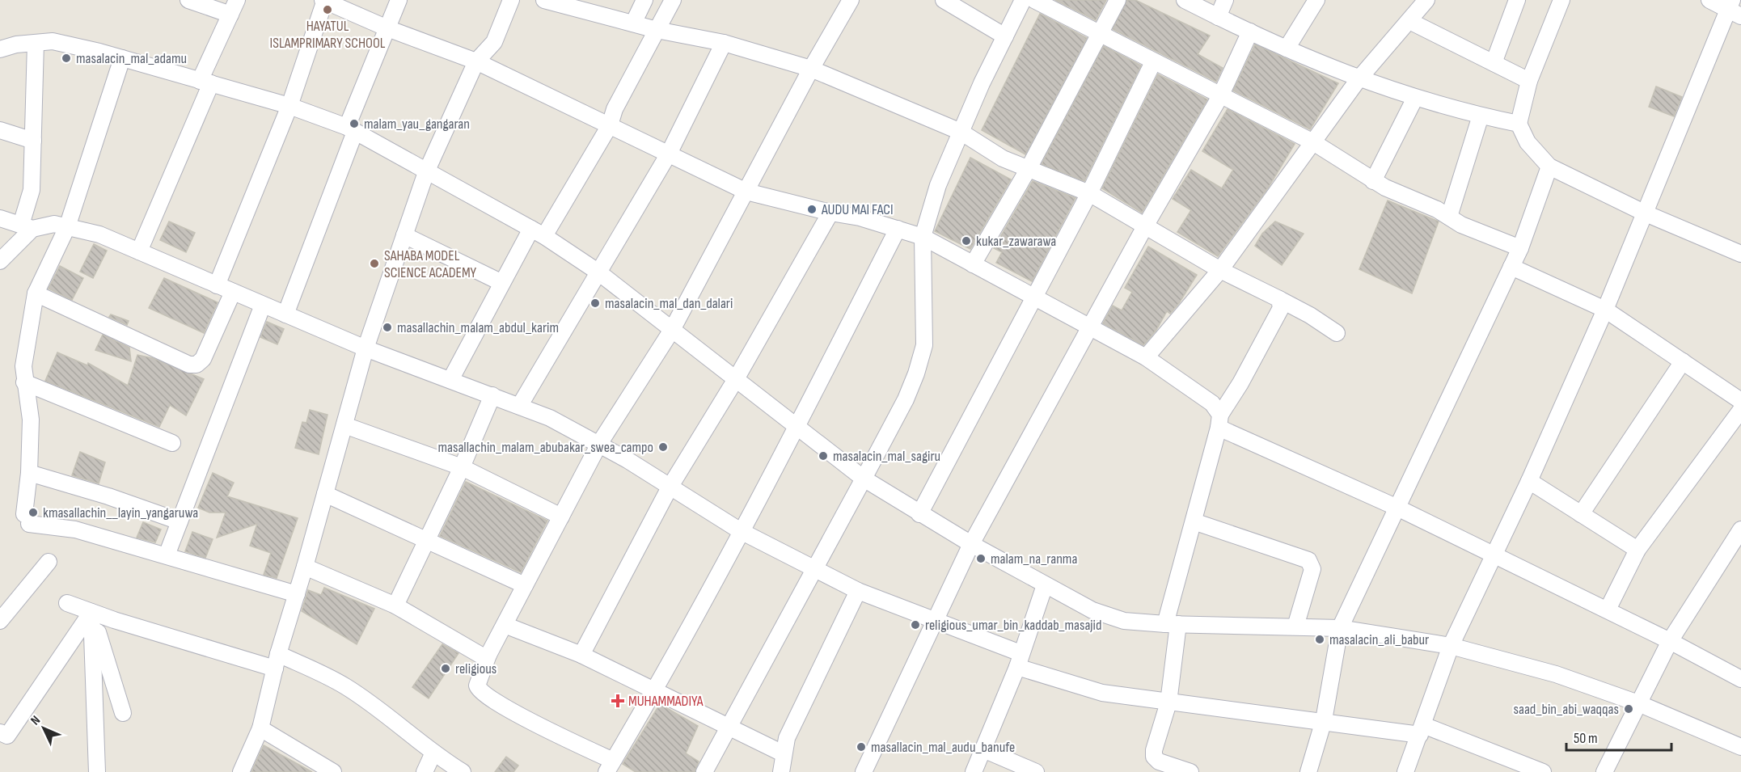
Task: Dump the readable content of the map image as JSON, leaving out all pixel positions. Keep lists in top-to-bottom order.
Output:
{
  "places": {
    "other": [
      "HAYATUL ISLAMPRIMARY SCHOOL",
      "masalacin_mal_adamu",
      "malam_yau_gangaran",
      "AUDU MAI FACI",
      "kukar_zawarawa",
      "SAHABA MODEL SCIENCE ACADEMY",
      "masalacin_mal_dan_dalari",
      "masallachin_malam_abdul_karim",
      "masallachin_malam_abubakar_swea_campo",
      "masalacin_mal_sagiru",
      "kmasallachin__layin_yangaruwa",
      "malam_na_ranma",
      "religious_umar_bin_kaddab_masajid",
      "masalacin_ali_babur",
      "religious",
      "saad_bin_abi_waqqas",
      "masallacin_mal_audu_banufe"
    ],
    "health": ["MUHAMMADIYA"]
  },
  "scale_bar": "50 m",
  "north": "top left"
}
